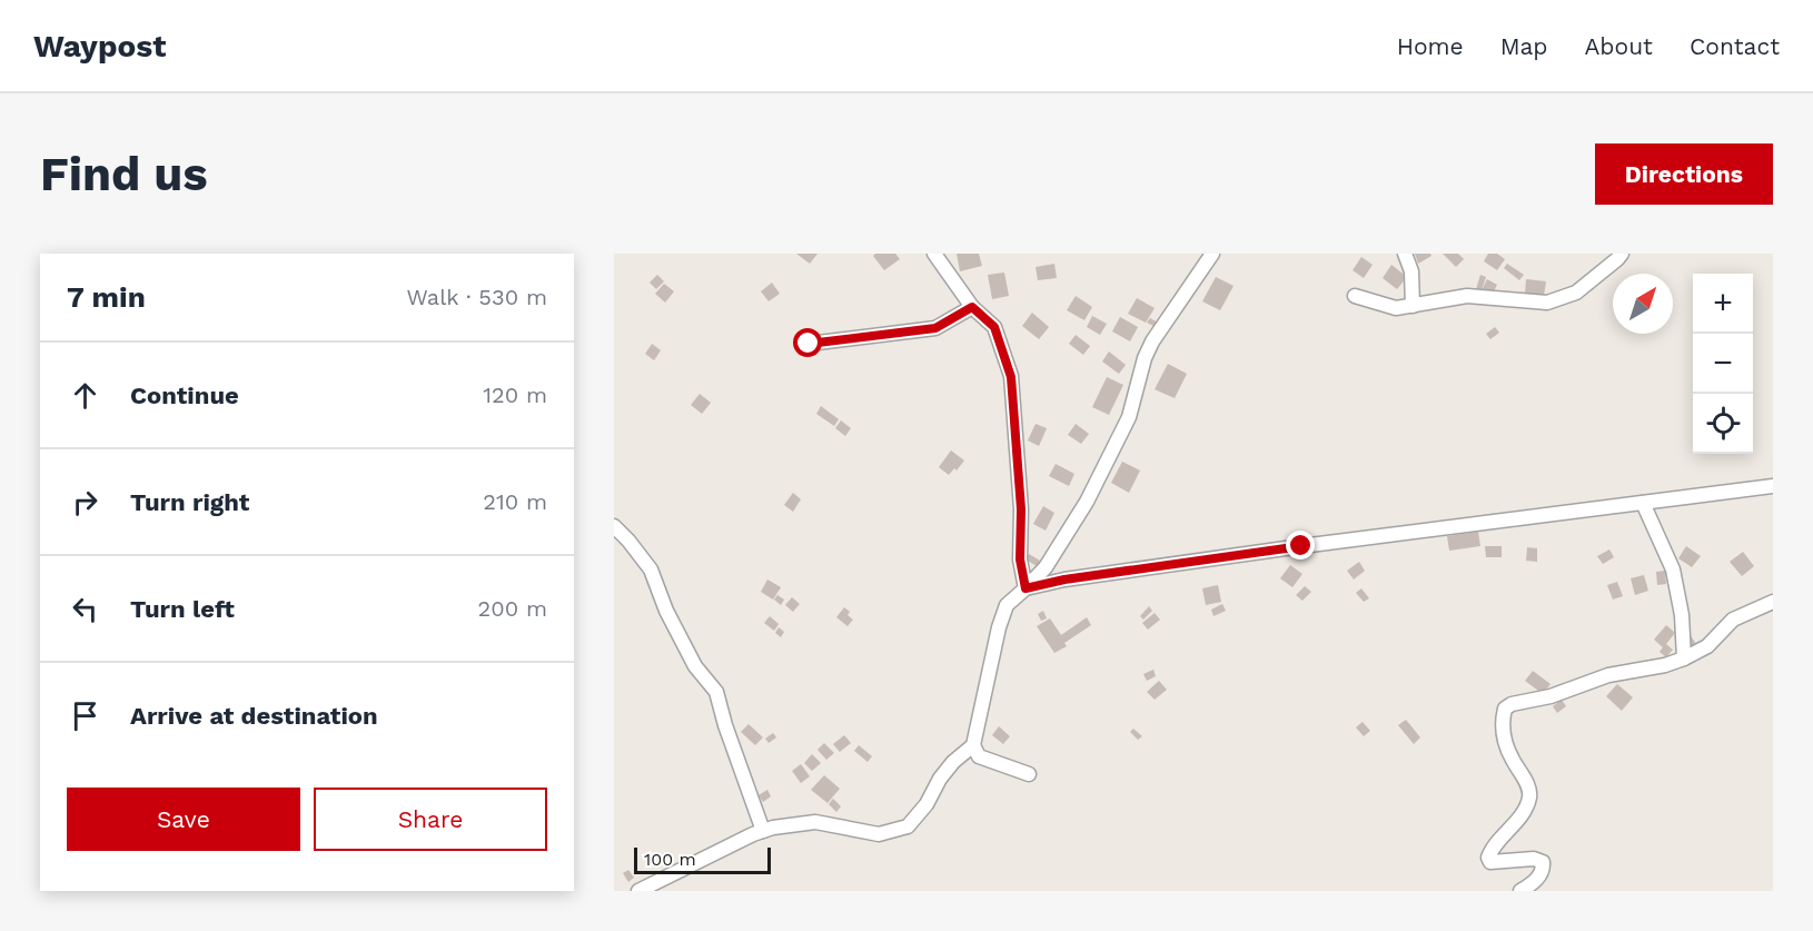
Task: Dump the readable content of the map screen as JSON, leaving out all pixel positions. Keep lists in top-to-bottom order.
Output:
{
  "scale_bar": "100 m",
  "north": "top right",
  "page": {
    "header": "Waypost",
    "nav": [
      "Home",
      "Map",
      "About",
      "Contact"
    ],
    "buttons": [
      "Directions",
      ["Save", "Share"]
    ],
    "title": "Find us",
    "heading": ["7 min", "Walk · 530 m"],
    "map_buttons": ["+", "−"],
    "list": [
      ["Continue", "120 m"],
      ["Turn right", "210 m"],
      ["Turn left", "200 m"],
      "Arrive at destination"
    ],
    "scale": "100 m"
  }
}
